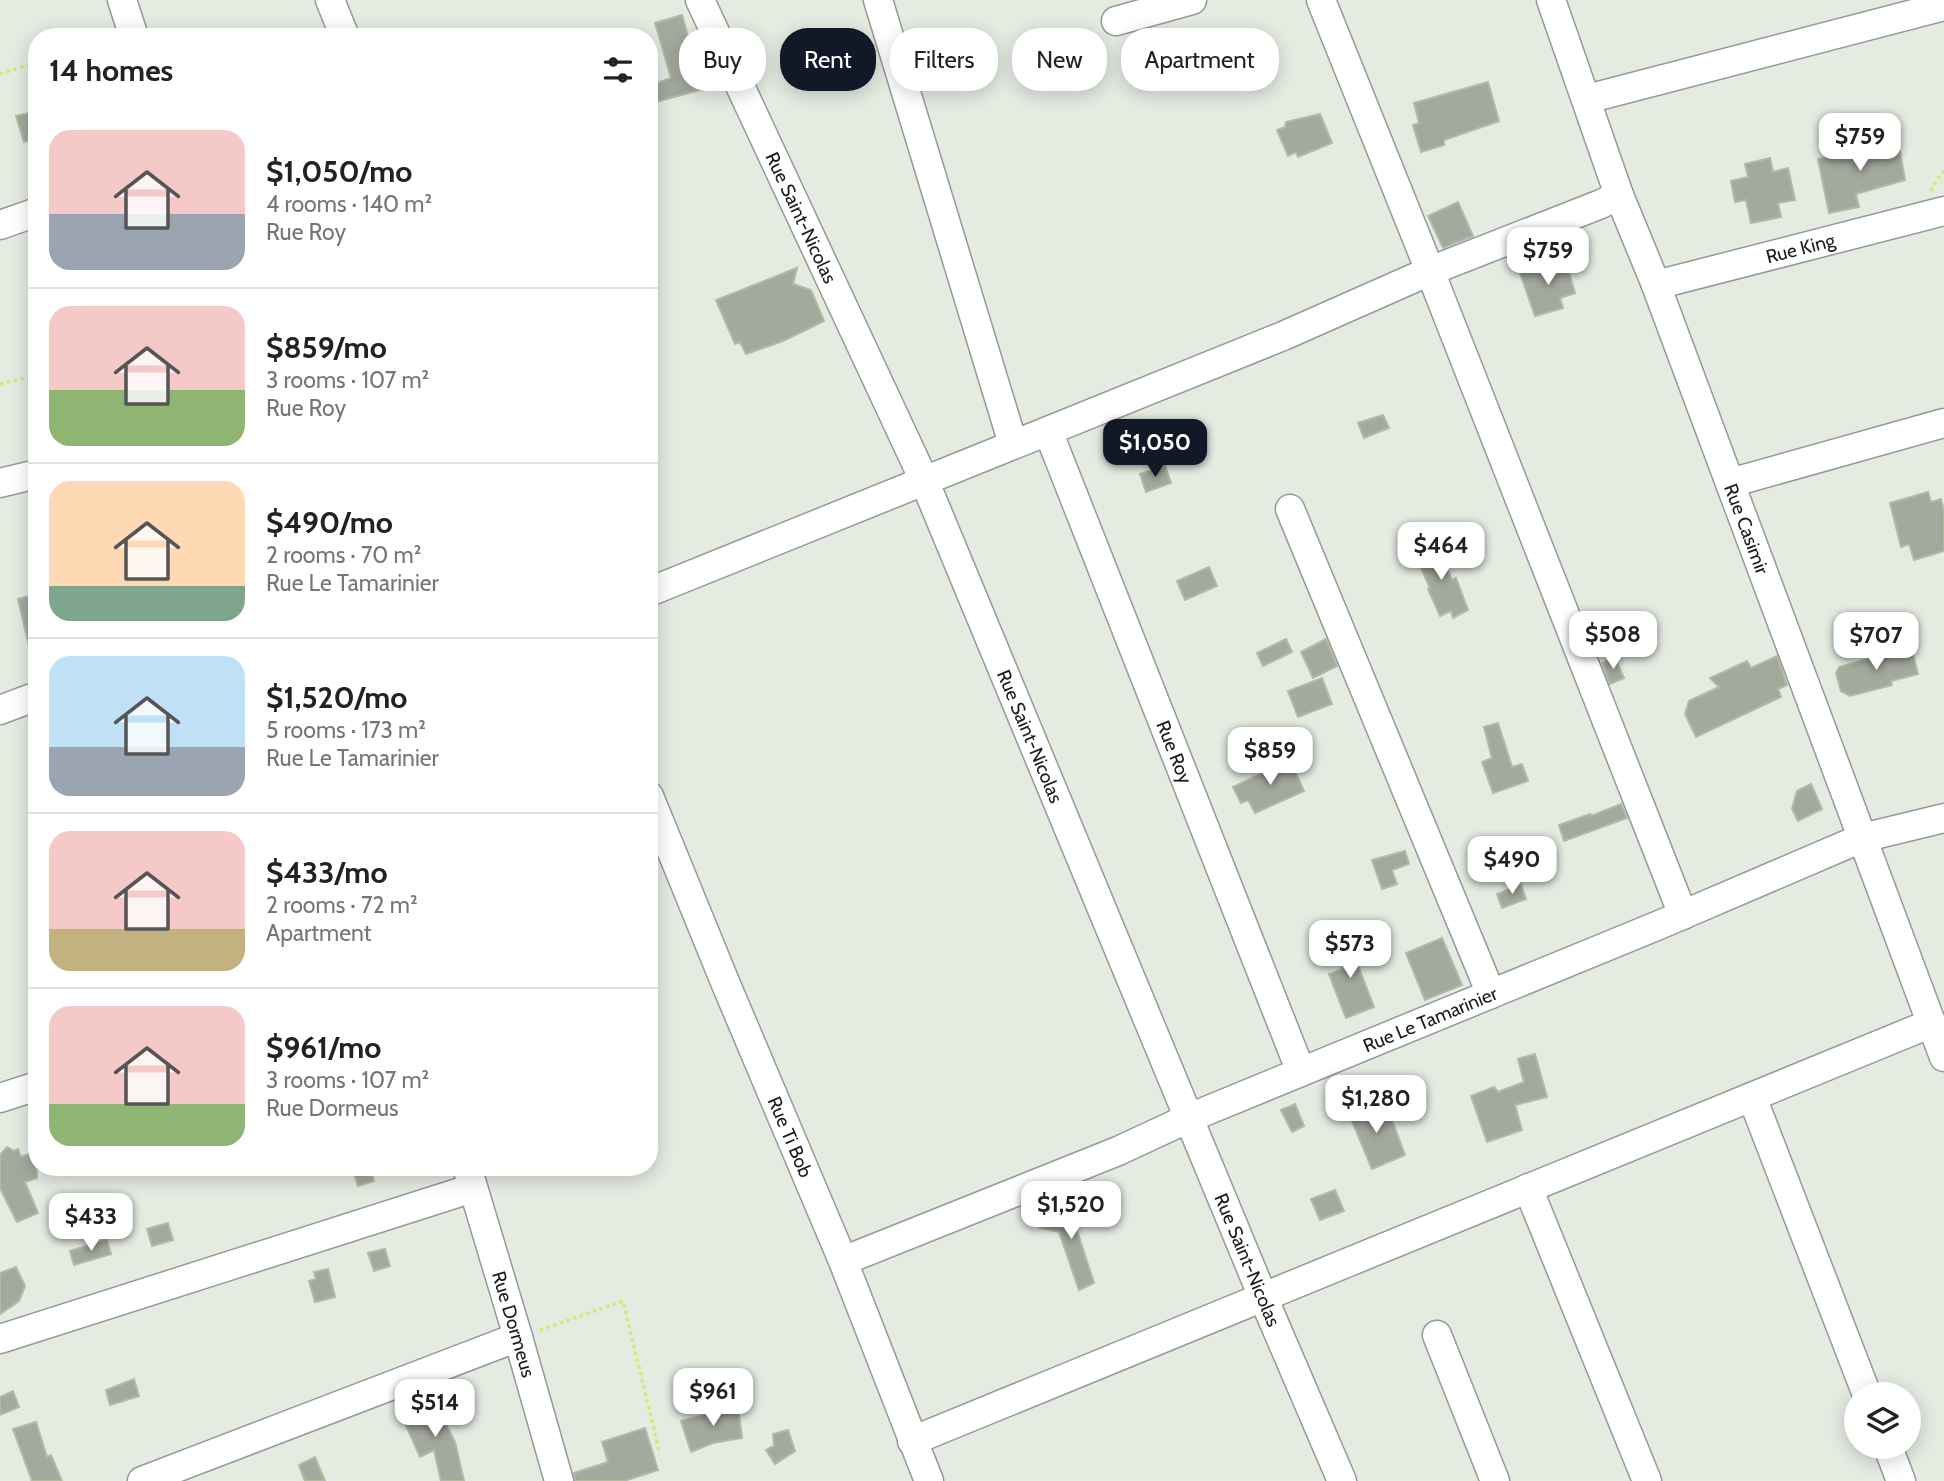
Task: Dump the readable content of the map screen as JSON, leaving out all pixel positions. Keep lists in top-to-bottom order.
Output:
{
  "streets": {
    "street": [
      "Rue Saint-Nicolas",
      "Rue King",
      "Rue Casimir",
      "Rue Roy",
      "Rue Le Tamarinier",
      "Rue Ti Bob",
      "Rue Dormeus"
    ]
  },
  "crossings": [
    ["Rue Saint-Nicolas", "Rue Le Tamarinier"],
    ["Rue King", "Rue Casimir"],
    ["Rue Casimir", "Rue Le Tamarinier"],
    ["Rue Roy", "Rue Le Tamarinier"],
    ["Rue Le Tamarinier", "Rue Ti Bob"]
  ],
  "page": {
    "chip": [
      "Buy",
      "Rent",
      "Filters",
      "New",
      "Apartment"
    ],
    "heading": "14 homes",
    "list": [
      {
        "name": "$1,050/mo",
        "note": "4 rooms · 140 m² · Rue Roy"
      },
      {
        "name": "$859/mo",
        "note": "3 rooms · 107 m² · Rue Roy"
      },
      {
        "name": "$490/mo",
        "note": "2 rooms · 70 m² · Rue Le Tamarinier"
      },
      {
        "name": "$1,520/mo",
        "note": "5 rooms · 173 m² · Rue Le Tamarinier"
      },
      {
        "name": "$433/mo",
        "note": "2 rooms · 72 m² · Apartment"
      },
      {
        "name": "$961/mo",
        "note": "3 rooms · 107 m² · Rue Dormeus"
      }
    ],
    "price": [
      "$759",
      "$759",
      "$1,050",
      "$464",
      "$508",
      "$707",
      "$859",
      "$490",
      "$573",
      "$1,280",
      "$1,520",
      "$433",
      "$961",
      "$514"
    ]
  }
}
